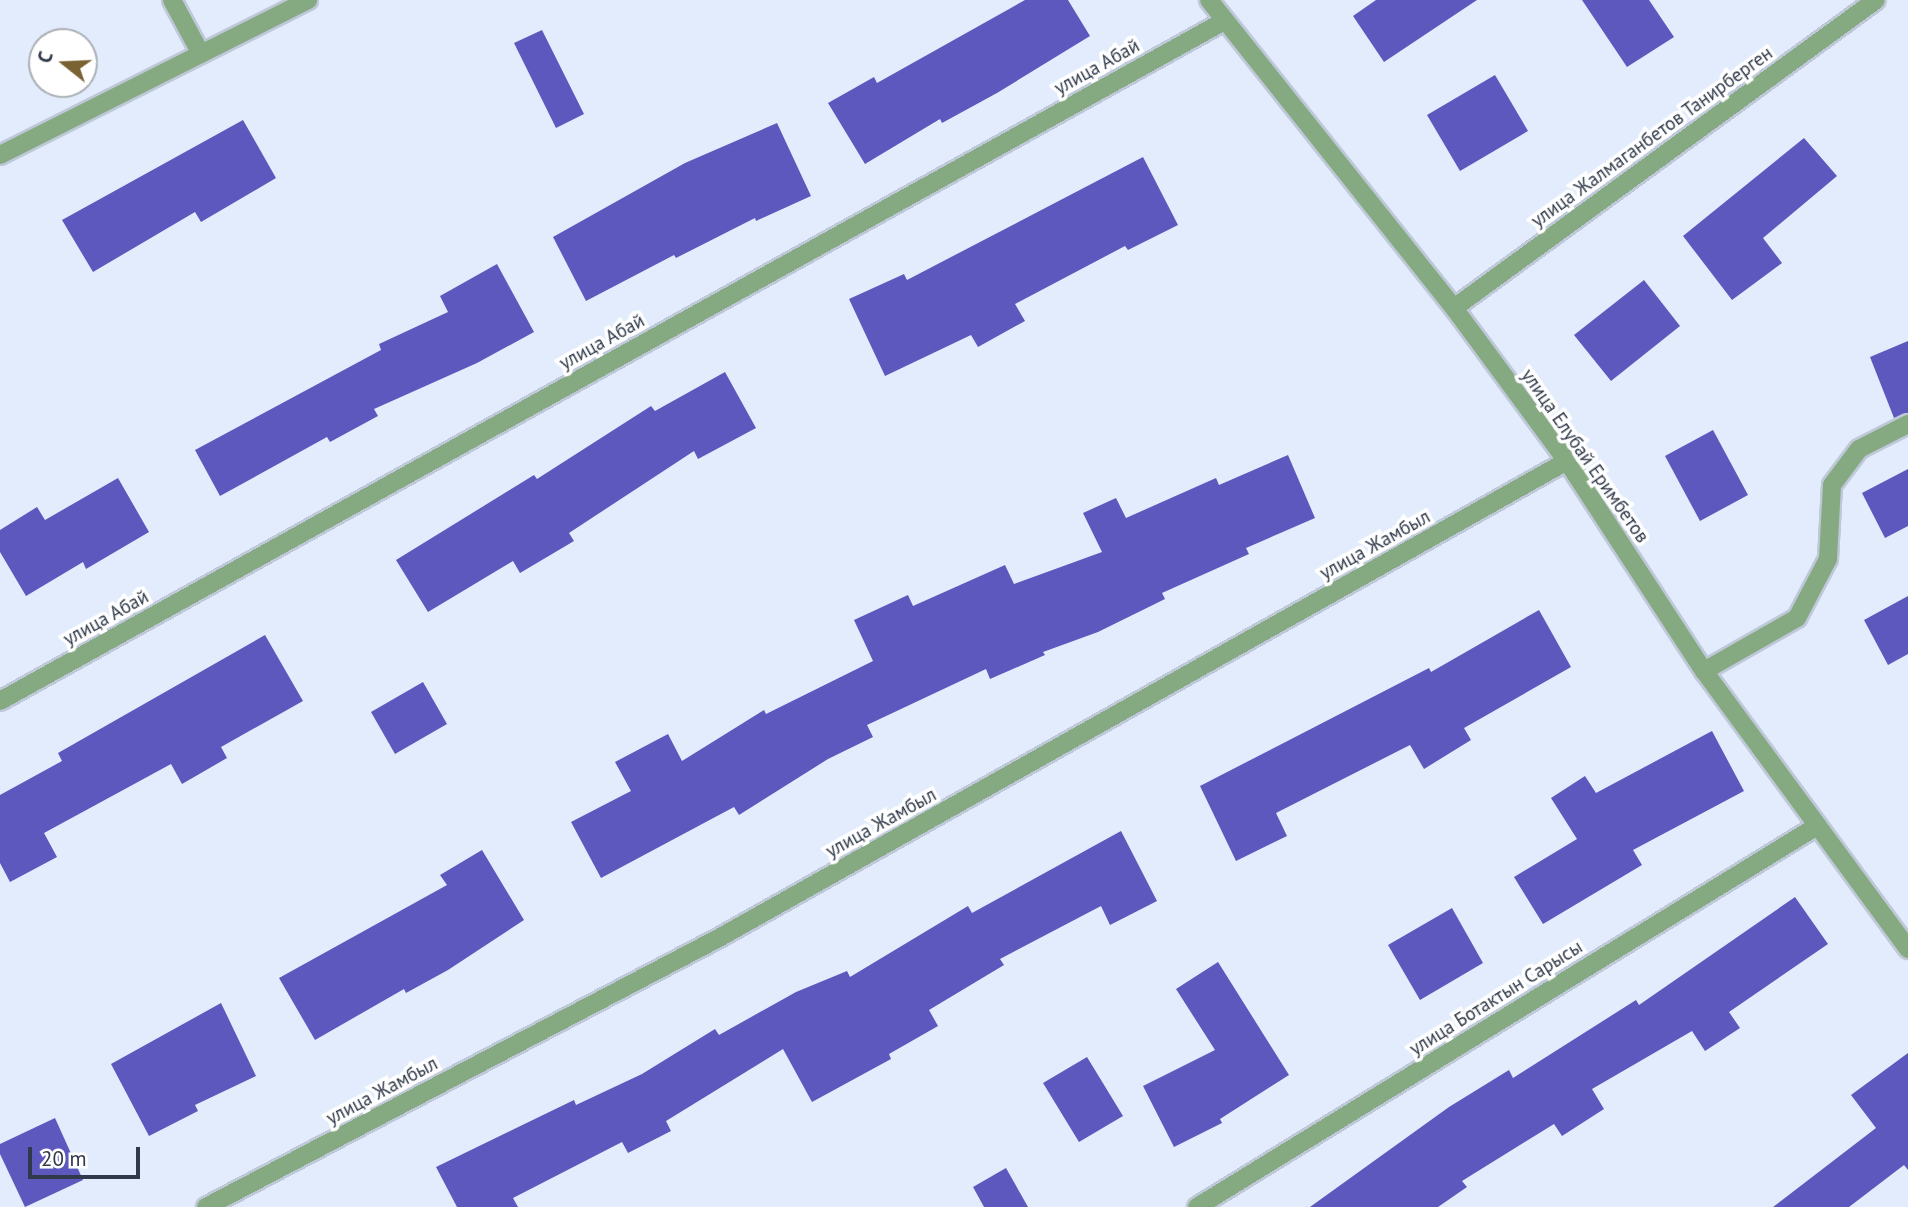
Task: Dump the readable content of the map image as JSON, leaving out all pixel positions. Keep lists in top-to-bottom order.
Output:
{
  "streets": {
    "street": [
      "улица Абай",
      "улица Жалмаганбетов Танирберген",
      "улица Елубай Еримбетов",
      "улица Жамбыл",
      "улица Ботактын Сарысы"
    ]
  },
  "crossings": [
    ["улица Абай", "улица Елубай Еримбетов"],
    ["улица Жалмаганбетов Танирберген", "улица Елубай Еримбетов"],
    ["улица Елубай Еримбетов", "улица Жамбыл"],
    ["улица Елубай Еримбетов", "улица Ботактын Сарысы"]
  ],
  "scale_bar": "20 m",
  "north": "left"
}
